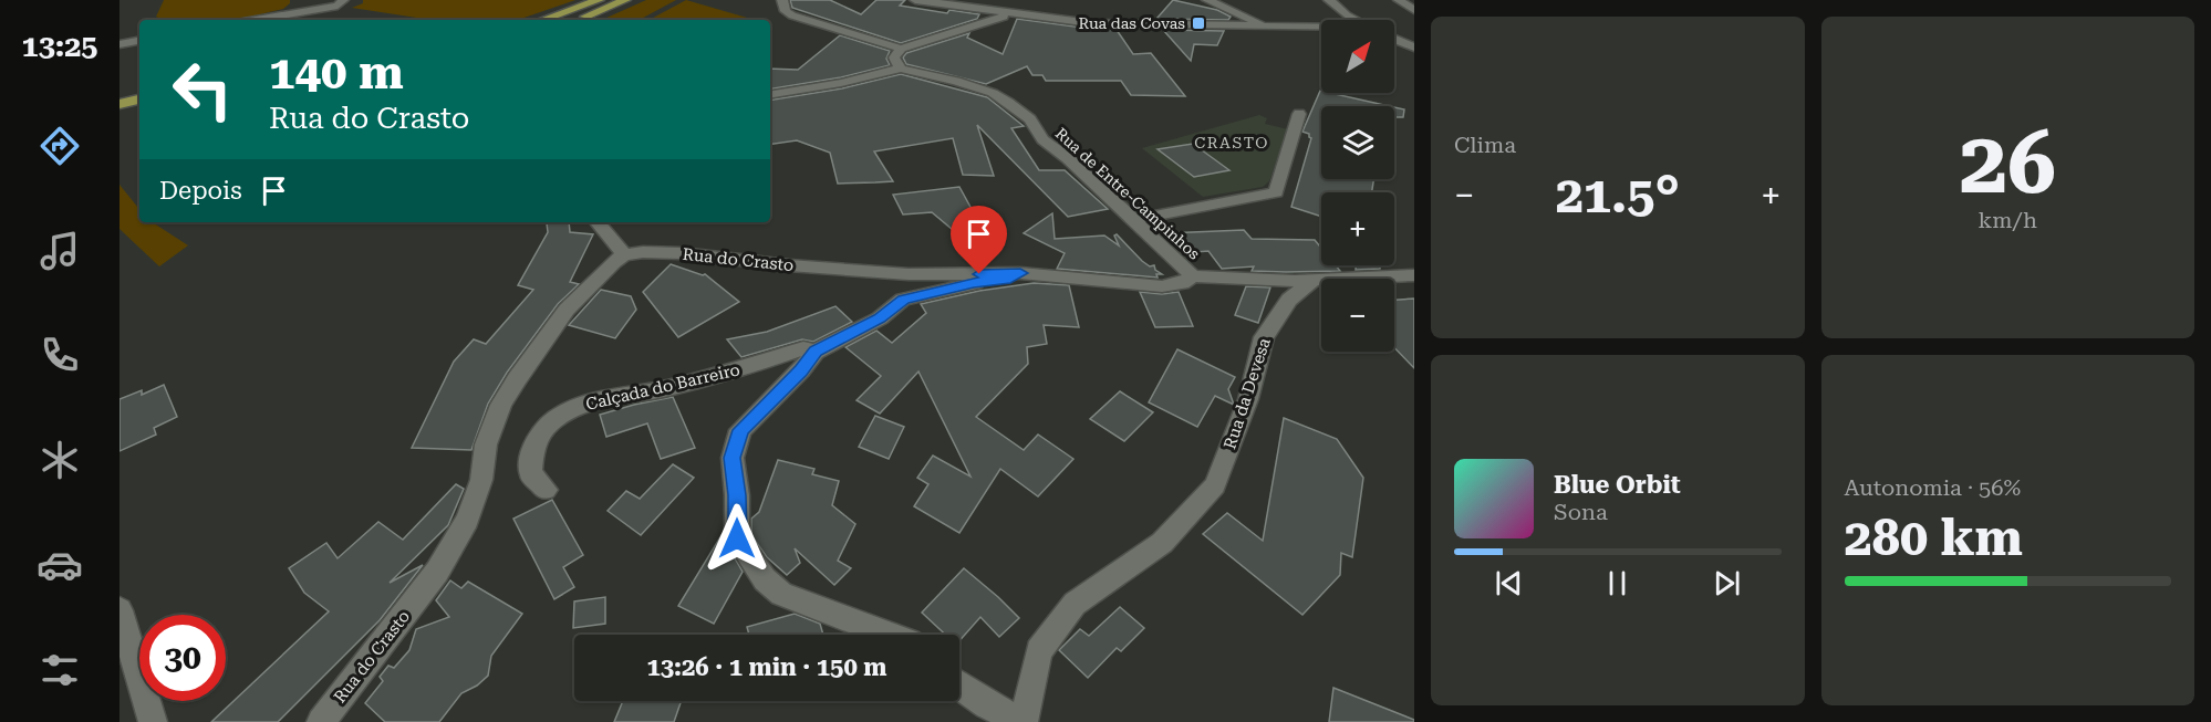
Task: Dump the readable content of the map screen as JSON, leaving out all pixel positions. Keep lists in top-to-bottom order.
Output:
{
  "streets": {
    "street": [
      "Rua de Entre-Campinhos",
      "Rua do Crasto",
      "Calçada do Barreiro",
      "Rua da Devesa"
    ]
  },
  "crossings": [
    ["Rua de Entre-Campinhos", "Rua do Crasto"],
    ["Rua do Crasto", "Rua da Devesa"]
  ],
  "districts": ["CRASTO"],
  "places": {
    "transit": ["Rua das Covas"]
  },
  "north": "top right",
  "page": {
    "tabs": "13:25",
    "tile": [
      "Clima",
      ["26", "km/h"],
      ["Autonomia · 56%", "280 km"]
    ],
    "map_buttons": ["+", "−"],
    "turn": ["140 m", "Rua do Crasto"],
    "then": "Depois",
    "heat": ["−", "21.5°", "+"],
    "song": ["Blue Orbit", "Sona"],
    "limit": "30",
    "trip": "13:26 · 1 min · 150 m"
  }
}
